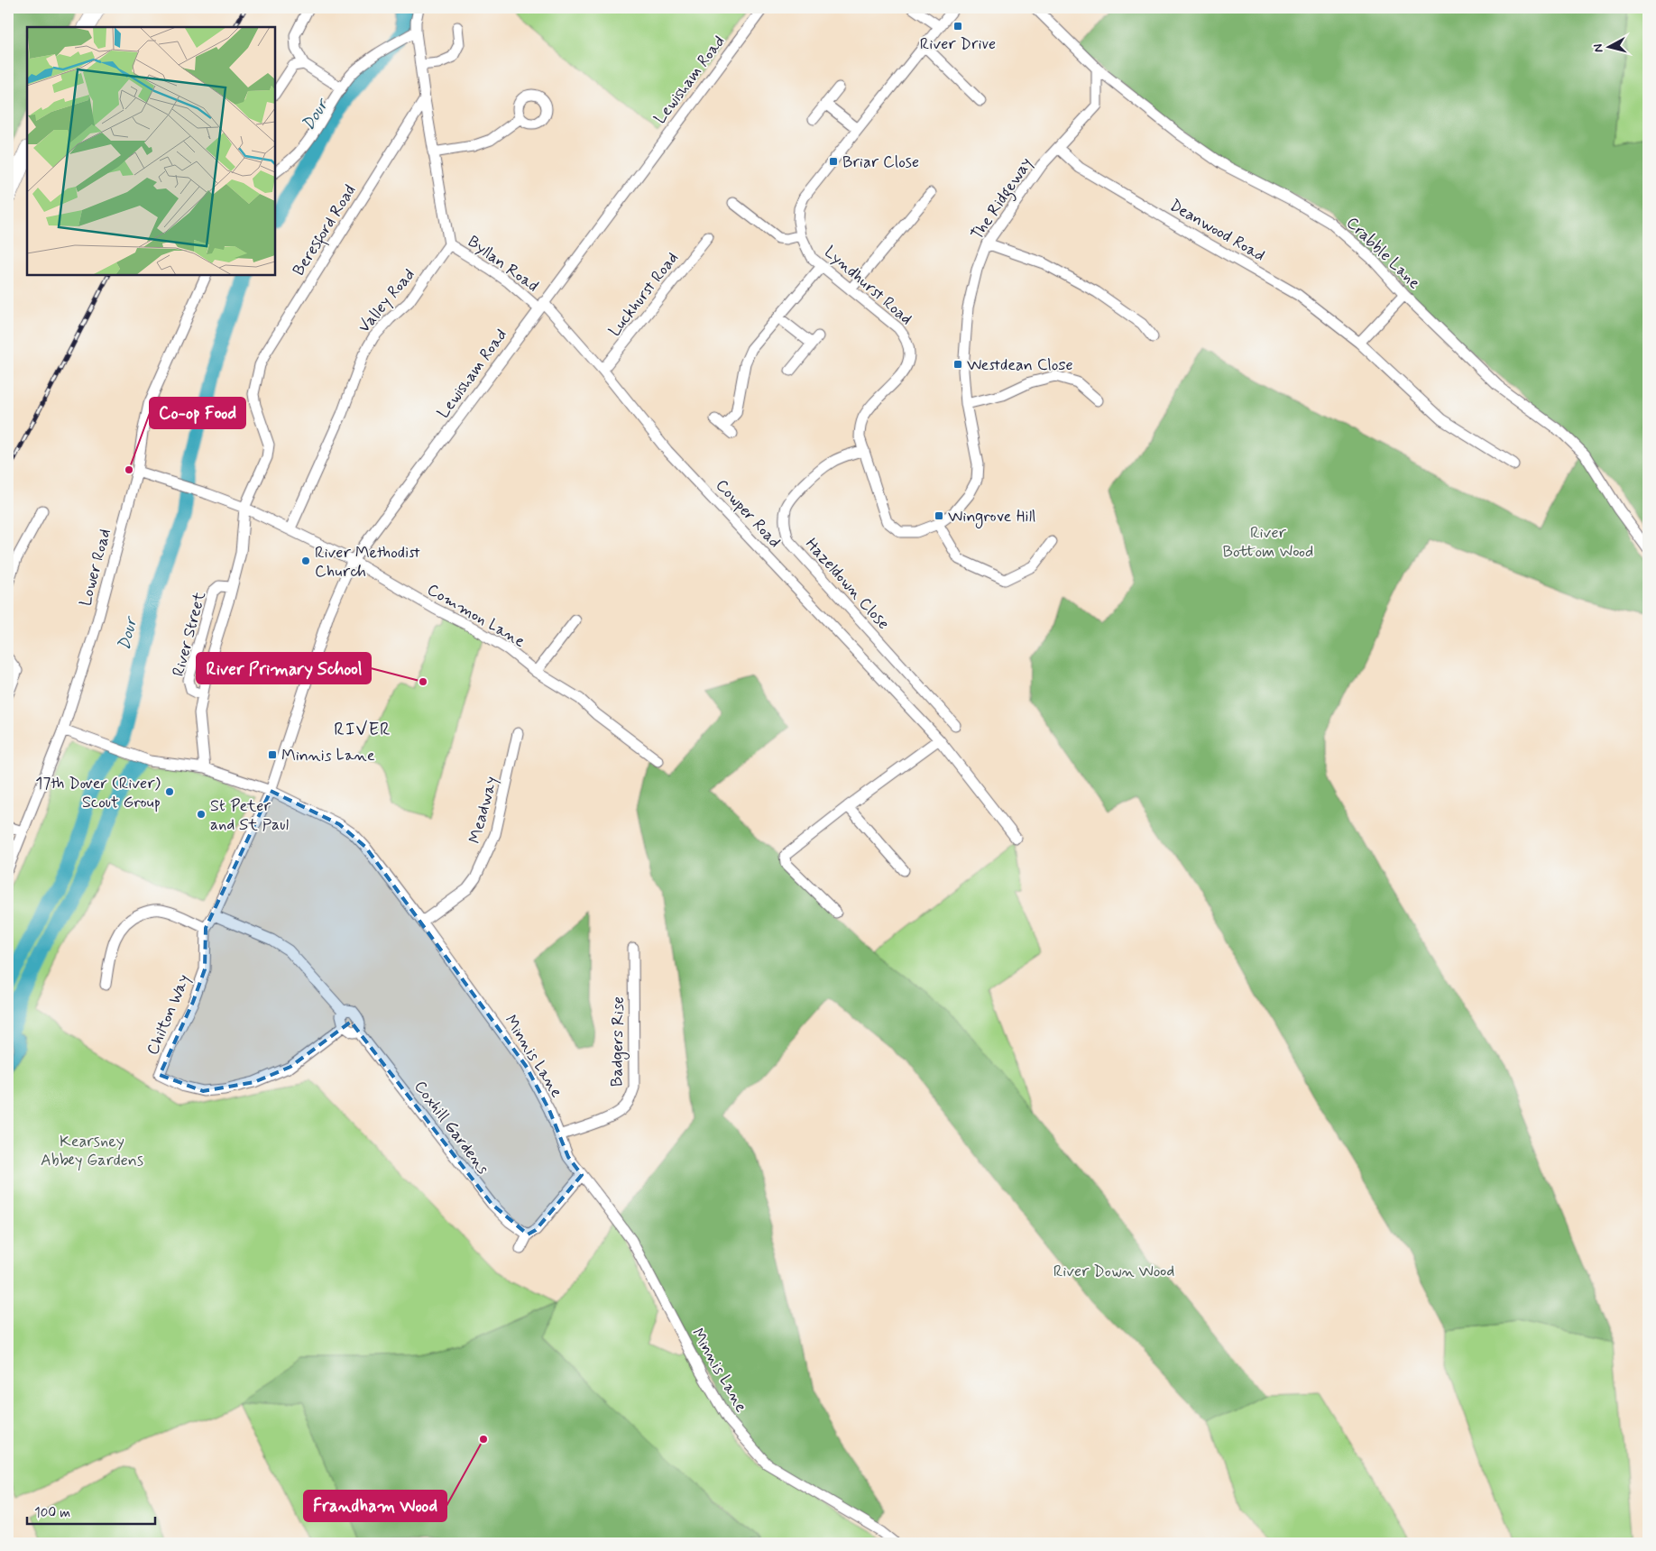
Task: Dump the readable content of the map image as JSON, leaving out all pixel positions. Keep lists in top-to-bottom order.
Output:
{
  "streets": {
    "street": [
      "Lewisham Road",
      "The Ridgeway",
      "Beresford Road",
      "Deanwood Road",
      "Crabble Lane",
      "Byllan Road",
      "Lyndhurst Road",
      "Luckhurst Road",
      "Valley Road",
      "Cowper Road",
      "Lower Road",
      "Hazeldown Close",
      "Common Lane",
      "River Street",
      "Meadway",
      "Chilton Way",
      "Badgers Rise",
      "Minnis Lane",
      "Coxhill Gardens"
    ]
  },
  "crossings": [
    ["Lewisham Road", "Byllan Road"],
    ["Lewisham Road", "Cowper Road"],
    ["Lewisham Road", "Common Lane"],
    ["Lewisham Road", "Chilton Way"],
    ["Lewisham Road", "Minnis Lane"],
    ["The Ridgeway", "Deanwood Road"],
    ["The Ridgeway", "Crabble Lane"],
    ["The Ridgeway", "Lyndhurst Road"],
    ["Beresford Road", "Common Lane"],
    ["Beresford Road", "River Street"],
    ["Byllan Road", "Valley Road"],
    ["Byllan Road", "Cowper Road"],
    ["Lyndhurst Road", "Hazeldown Close"],
    ["Luckhurst Road", "Cowper Road"],
    ["Valley Road", "Common Lane"],
    ["Lower Road", "Common Lane"],
    ["Lower Road", "Minnis Lane"],
    ["Common Lane", "River Street"],
    ["River Street", "Minnis Lane"],
    ["Meadway", "Minnis Lane"],
    ["Chilton Way", "Minnis Lane"],
    ["Chilton Way", "Coxhill Gardens"],
    ["Badgers Rise", "Minnis Lane"]
  ],
  "districts": ["RIVER"],
  "water": ["Dour"],
  "parks": ["River Bottom Wood", "Kearsney Abbey Gardens", "River Down Wood"],
  "places": {
    "transit": [
      "River Drive",
      "Briar Close",
      "Westdean Close",
      "Wingrove Hill",
      "Minnis Lane"
    ],
    "other": [
      "Co-op Food",
      "River Methodist Church",
      "River Primary School",
      "17th Dover (River) Scout Group",
      "St Peter and St Paul",
      "Frandham Wood"
    ]
  },
  "scale_bar": "100 m",
  "north": "left"
}
